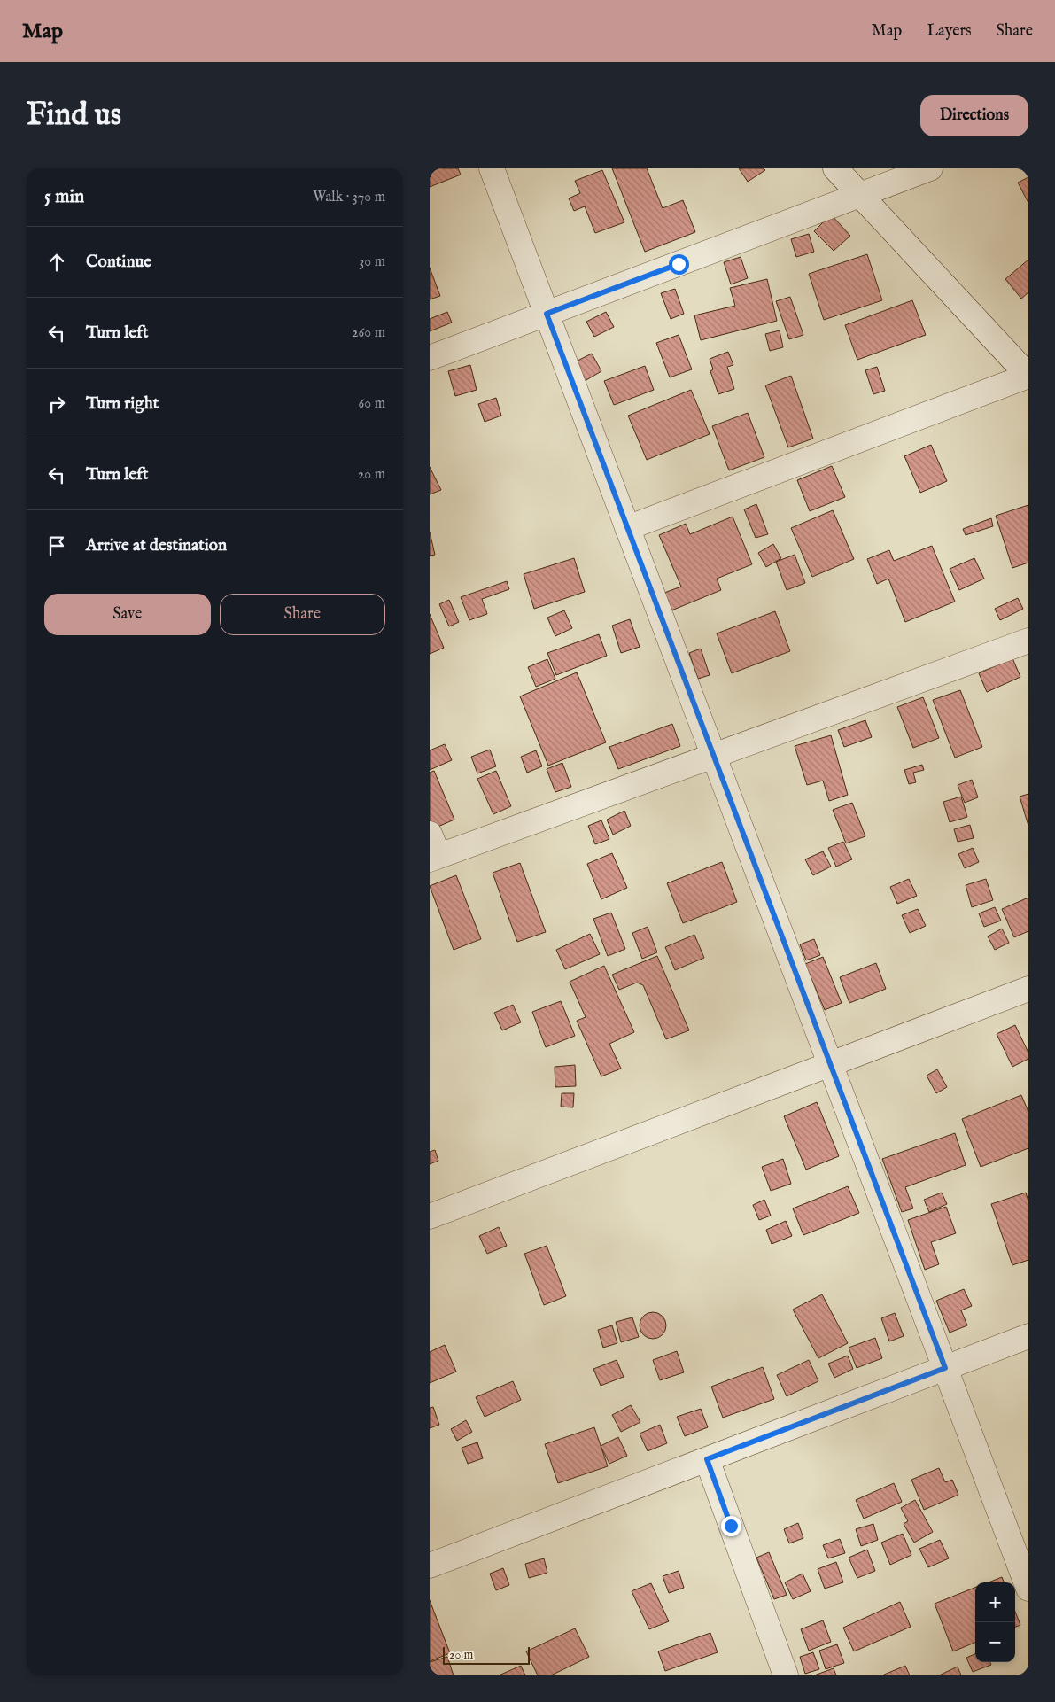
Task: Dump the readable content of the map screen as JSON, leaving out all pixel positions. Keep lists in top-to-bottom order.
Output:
{
  "scale_bar": "20 m",
  "page": {
    "header": "Map",
    "nav": ["Map", "Layers", "Share"],
    "buttons": [
      "Directions",
      ["Save", "Share"]
    ],
    "title": "Find us",
    "heading": ["5 min", "Walk · 370 m"],
    "list": [
      ["Continue", "30 m"],
      ["Turn left", "260 m"],
      ["Turn right", "60 m"],
      ["Turn left", "20 m"],
      "Arrive at destination"
    ],
    "map_buttons": ["+", "−"],
    "scale": "20 m"
  }
}
